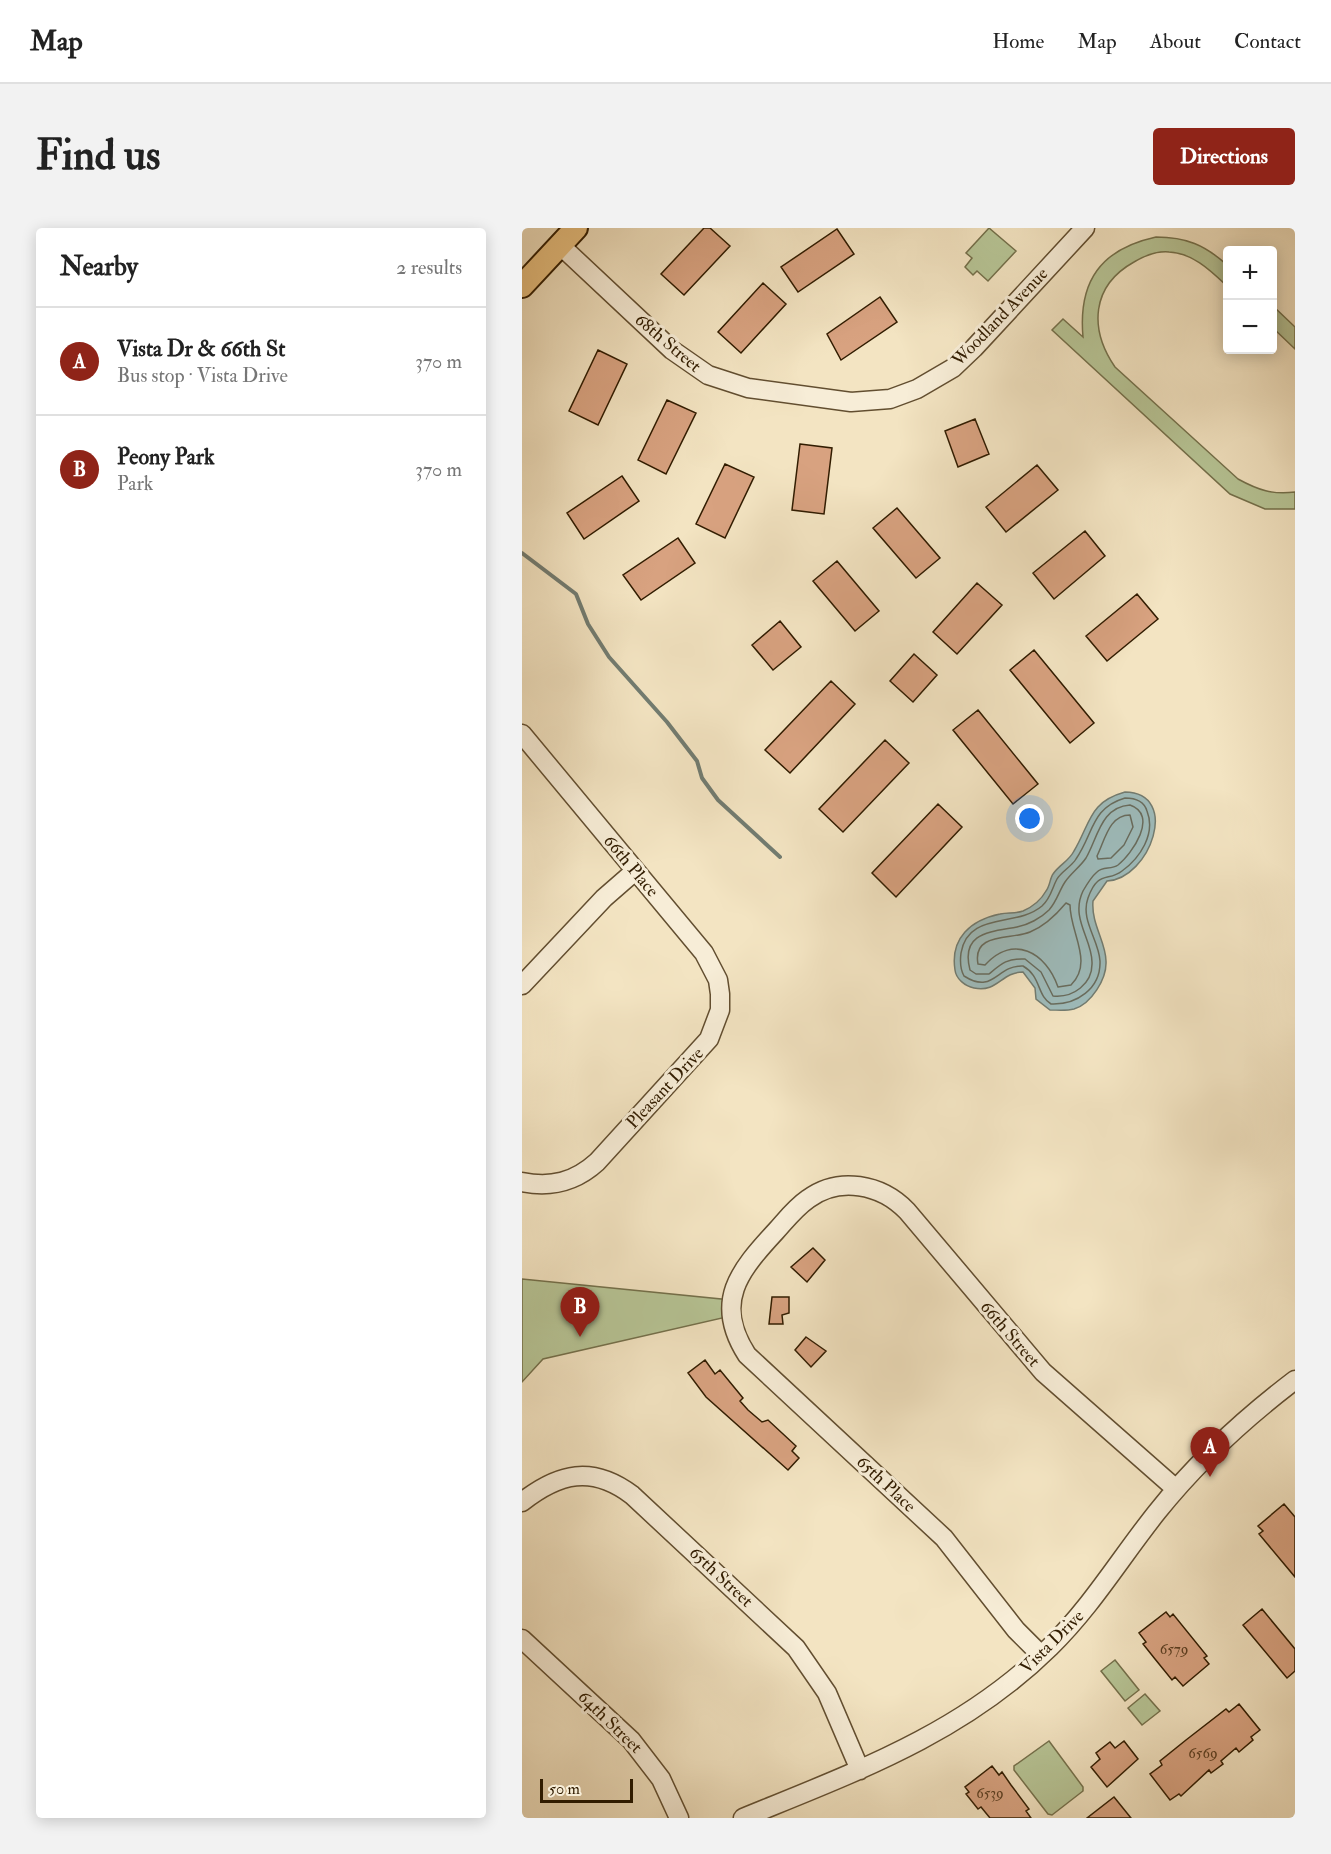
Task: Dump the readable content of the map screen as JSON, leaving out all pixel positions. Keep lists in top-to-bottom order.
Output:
{
  "streets": {
    "street": [
      "Woodland Avenue",
      "68th Street",
      "66th Place",
      "Pleasant Drive",
      "66th Street",
      "65th Place",
      "65th Street",
      "Vista Drive",
      "64th Street"
    ]
  },
  "crossings": [
    ["Woodland Avenue", "68th Street"],
    ["66th Place", "Pleasant Drive"],
    ["66th Street", "65th Place"],
    ["66th Street", "Vista Drive"],
    ["65th Place", "Vista Drive"],
    ["65th Street", "Vista Drive"]
  ],
  "house_numbers": ["6579", "6569", "6539"],
  "scale_bar": "50 m",
  "page": {
    "header": "Map",
    "nav": [
      "Home",
      "Map",
      "About",
      "Contact"
    ],
    "buttons": "Directions",
    "title": "Find us",
    "heading": ["Nearby", "2 results"],
    "map_buttons": ["+", "−"],
    "list": [
      {
        "mark": "A",
        "name": "Vista Dr & 66th St",
        "note": "Bus stop · Vista Drive",
        "value": "370 m"
      },
      {
        "mark": "B",
        "name": "Peony Park",
        "note": "Park",
        "value": "370 m"
      }
    ],
    "pins": ["B", "A"],
    "scale": "50 m"
  }
}
